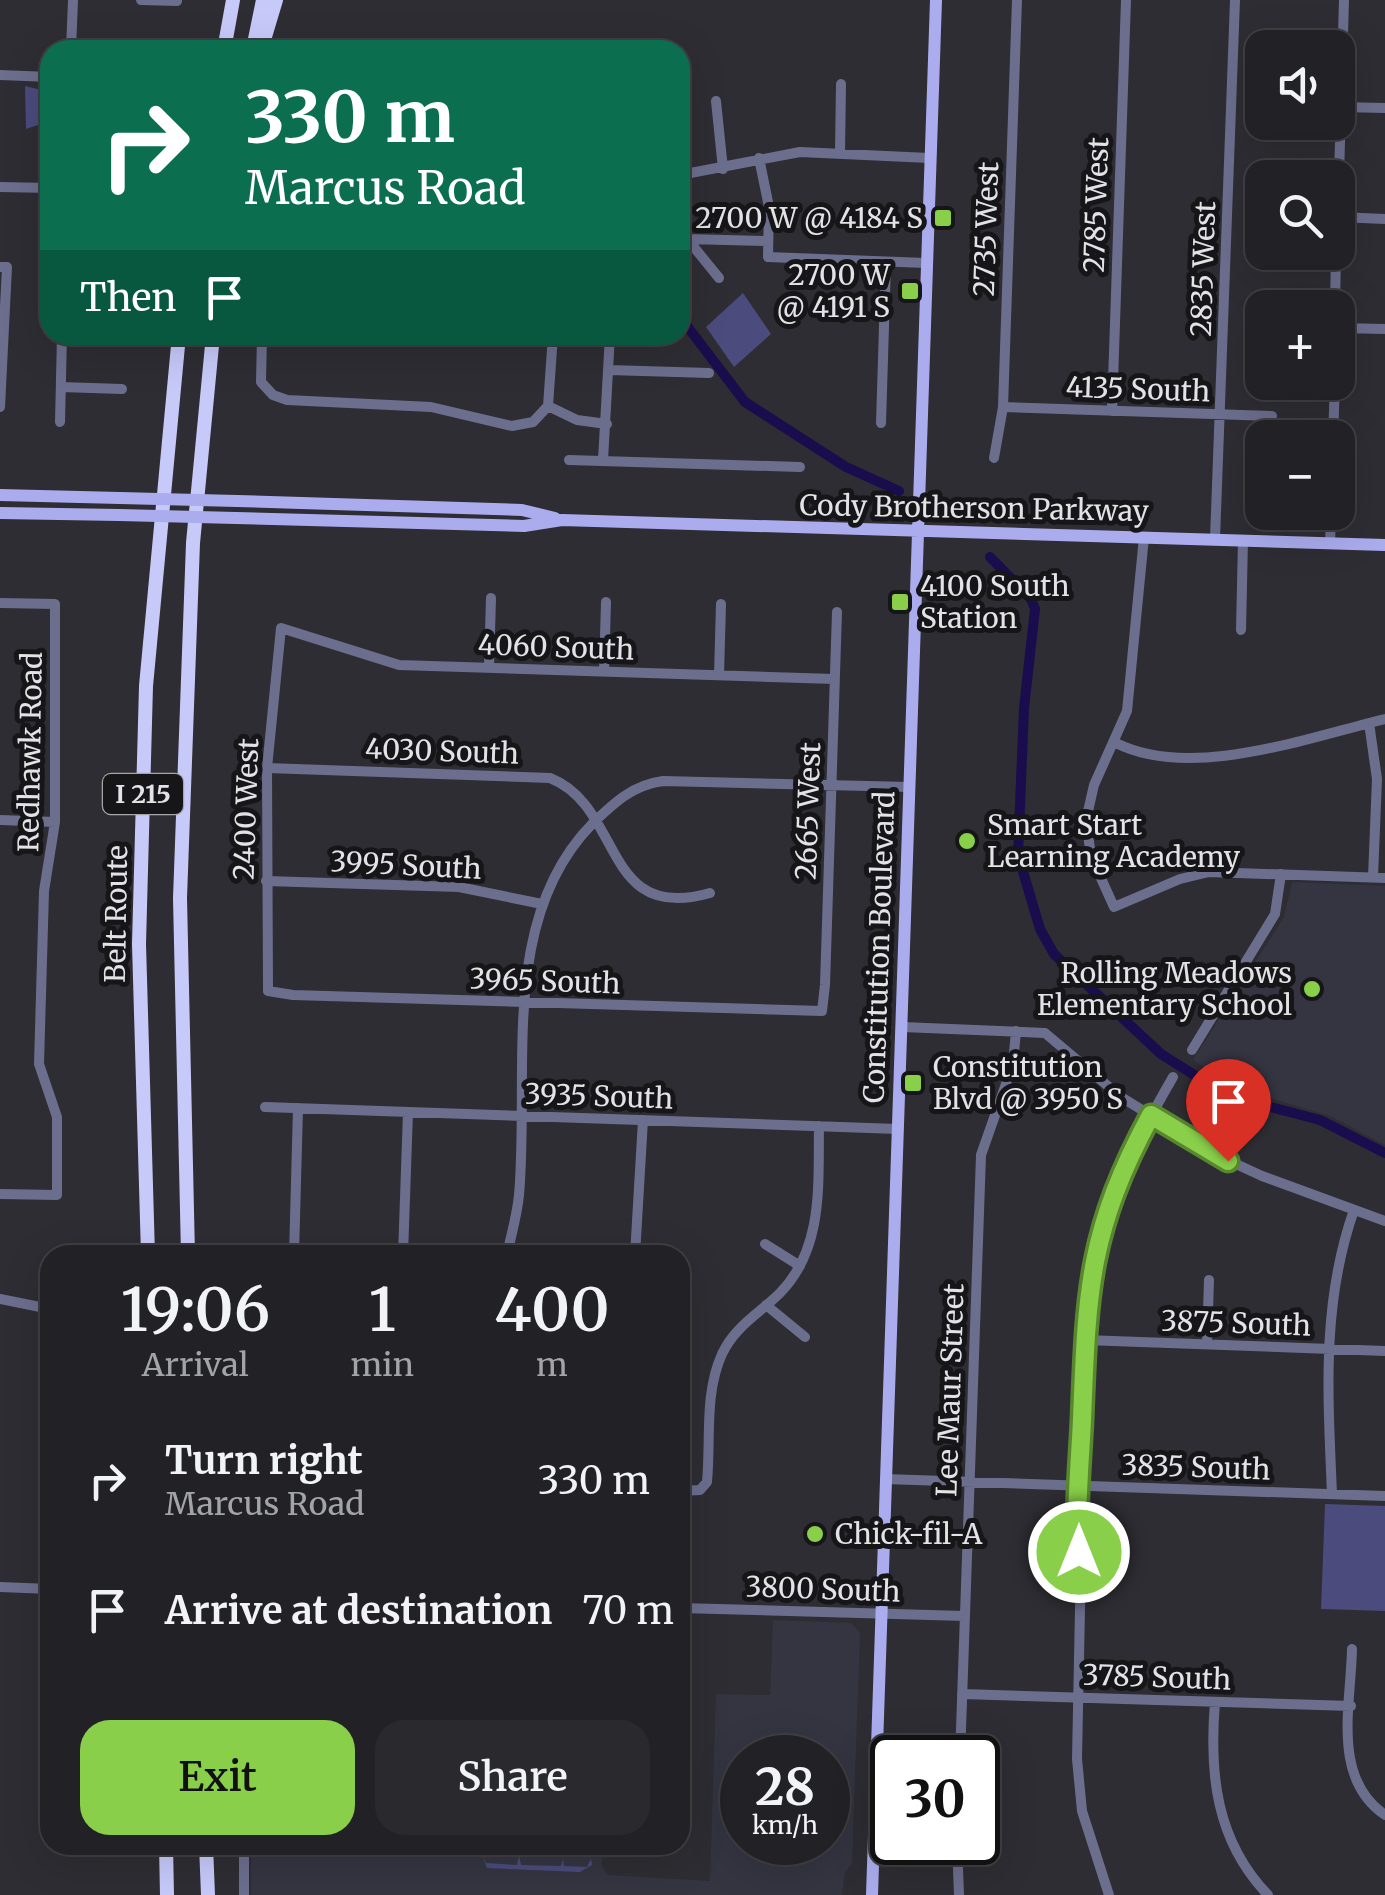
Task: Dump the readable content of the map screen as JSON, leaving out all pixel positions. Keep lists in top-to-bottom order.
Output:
{
  "streets": {
    "highway": ["I 215", "Belt Route"],
    "main road": ["Cody Brotherson Parkway", "Constitution Boulevard"],
    "street": [
      "2785 West",
      "2735 West",
      "2835 West",
      "4135 South",
      "4060 South",
      "4030 South",
      "Redhawk Road",
      "2400 West",
      "2665 West",
      "3995 South",
      "3965 South",
      "3935 South",
      "3875 South",
      "Lee Maur Street",
      "3835 South",
      "3800 South",
      "3785 South"
    ]
  },
  "crossings": [
    ["2785 West", "4135 South"],
    ["2735 West", "4135 South"],
    ["2835 West", "4135 South"],
    ["2835 West", "Cody Brotherson Parkway"],
    ["Cody Brotherson Parkway", "Constitution Boulevard"],
    ["4060 South", "2400 West"],
    ["4060 South", "2665 West"],
    ["4030 South", "2400 West"],
    ["2400 West", "3995 South"],
    ["2400 West", "3965 South"],
    ["2665 West", "3965 South"],
    ["Constitution Boulevard", "3935 South"],
    ["Constitution Boulevard", "3835 South"],
    ["Constitution Boulevard", "3800 South"],
    ["Lee Maur Street", "3835 South"],
    ["Lee Maur Street", "3800 South"],
    ["Lee Maur Street", "3785 South"]
  ],
  "places": {
    "transit": [
      "2700 W @ 4184 S",
      "2700 W @ 4191 S",
      "4100 South Station",
      "Constitution Blvd @ 3950 S"
    ],
    "other": ["Smart Start Learning Academy", "Rolling Meadows Elementary School", "Chick-fil-A"]
  },
  "page": {
    "map_buttons": ["+", "−"],
    "turn": ["330 m", "Marcus Road"],
    "then": "Then",
    "eta": [
      "19:06",
      "Arrival",
      "1",
      "min",
      "400",
      "m"
    ],
    "list": [
      {
        "name": "Turn right",
        "note": "Marcus Road",
        "value": "330 m"
      },
      {
        "name": "Arrive at destination",
        "value": "70 m"
      }
    ],
    "buttons": ["Exit", "Share"],
    "speed": "28 km/h",
    "limit": "30"
  }
}
